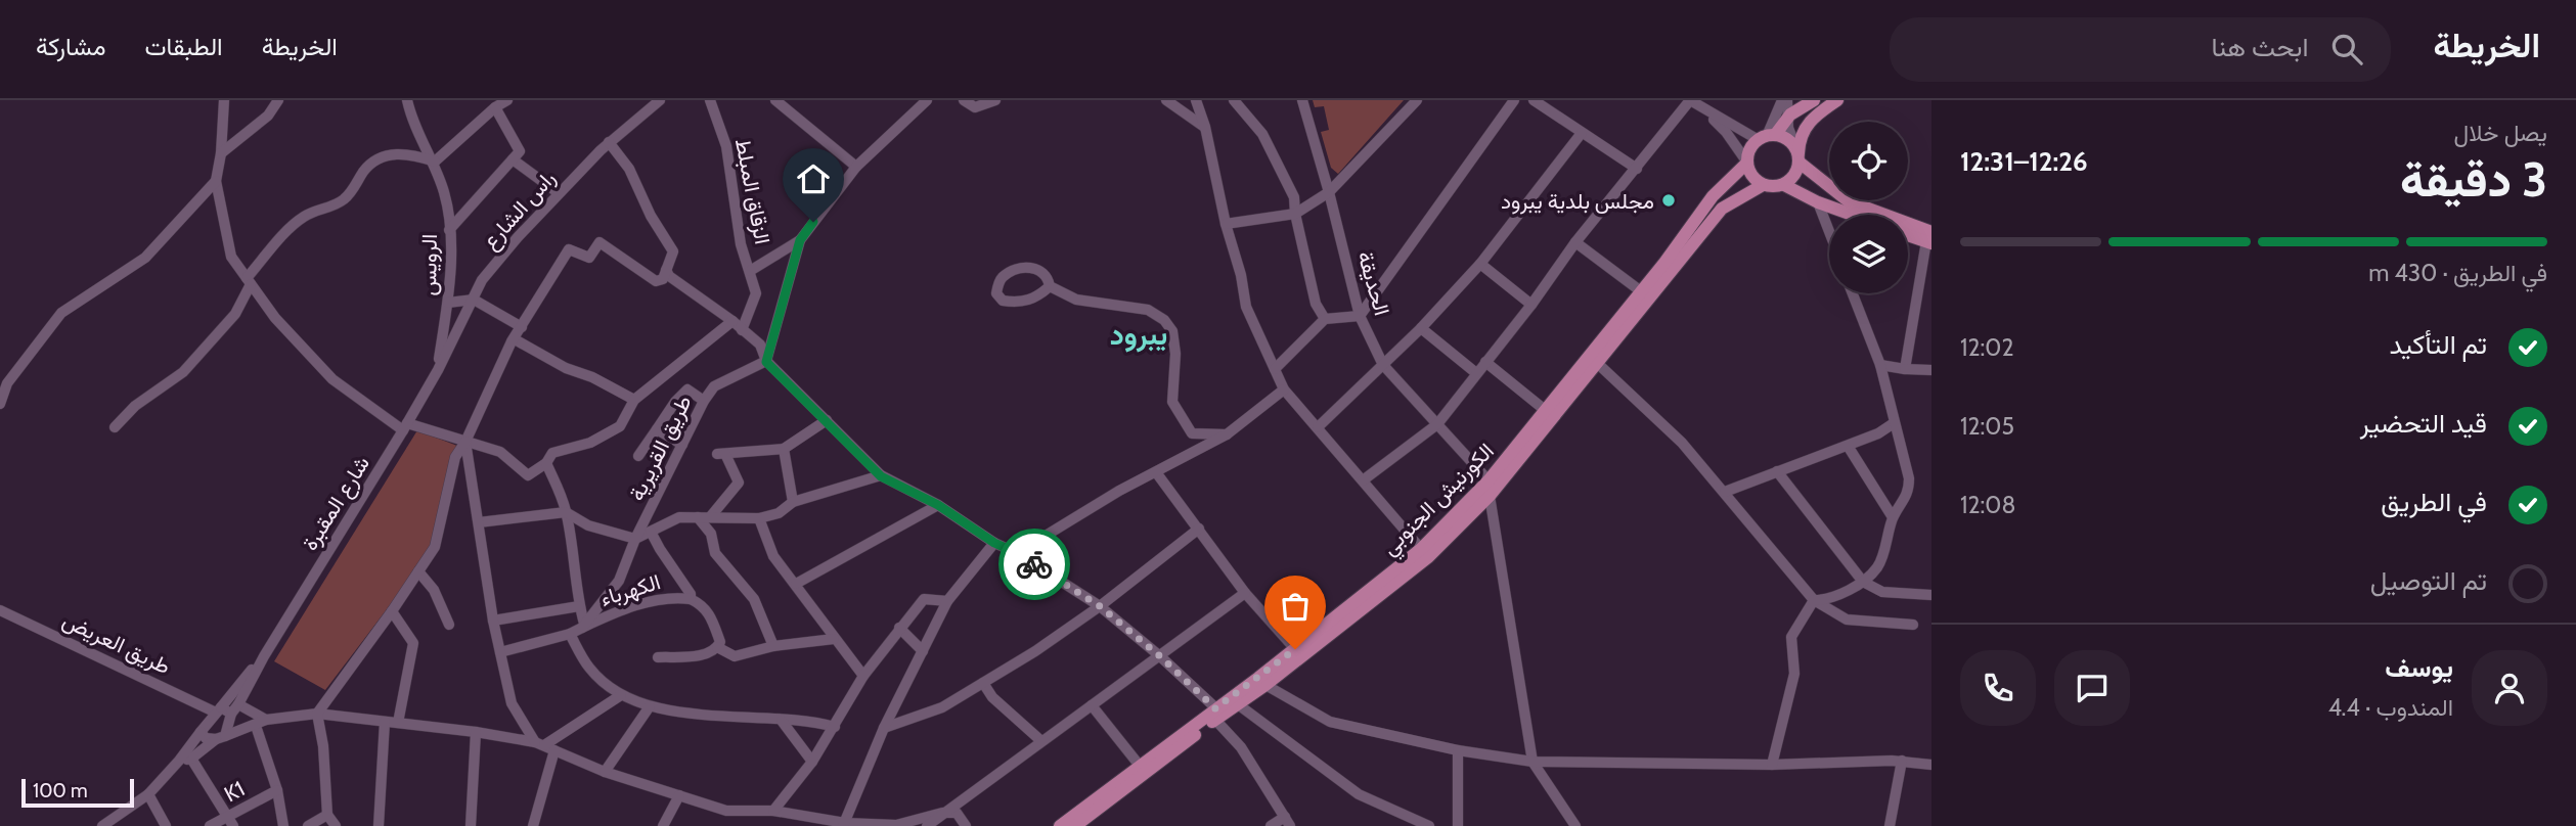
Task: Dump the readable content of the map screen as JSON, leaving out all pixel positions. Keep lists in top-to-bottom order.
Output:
{
  "streets": {
    "main road": ["الكورنيش الجنوبي"],
    "street": [
      "الزقاق المبلط",
      "راس الشارع",
      "الرويس",
      "الحديقة",
      "طريق القريرية",
      "شارع المقبرة",
      "الكهرباء",
      "طريق العريض",
      "K1"
    ]
  },
  "crossings": [
    ["راس الشارع", "الرويس"],
    ["راس الشارع", "شارع المقبرة"],
    ["الرويس", "شارع المقبرة"],
    ["الحديقة", "الكورنيش الجنوبي"],
    ["طريق القريرية", "الكهرباء"]
  ],
  "districts": ["يبرود"],
  "places": ["مجلس بلدية يبرود"],
  "scale_bar": "100 m",
  "page": {
    "header": "الخريطة",
    "search": "ابحث هنا",
    "nav": ["الخريطة", "الطبقات", "مشاركة"],
    "heading": ["3 دقيقة", "يصل خلال", "12:26–12:31"],
    "panel": ["يوسف", "المندوب · 4.4"],
    "bar": "في الطريق · 430 m",
    "list": [
      ["تم التأكيد", "12:02"],
      ["قيد التحضير", "12:05"],
      ["في الطريق", "12:08"],
      "تم التوصيل"
    ],
    "scale": "100 m"
  }
}
